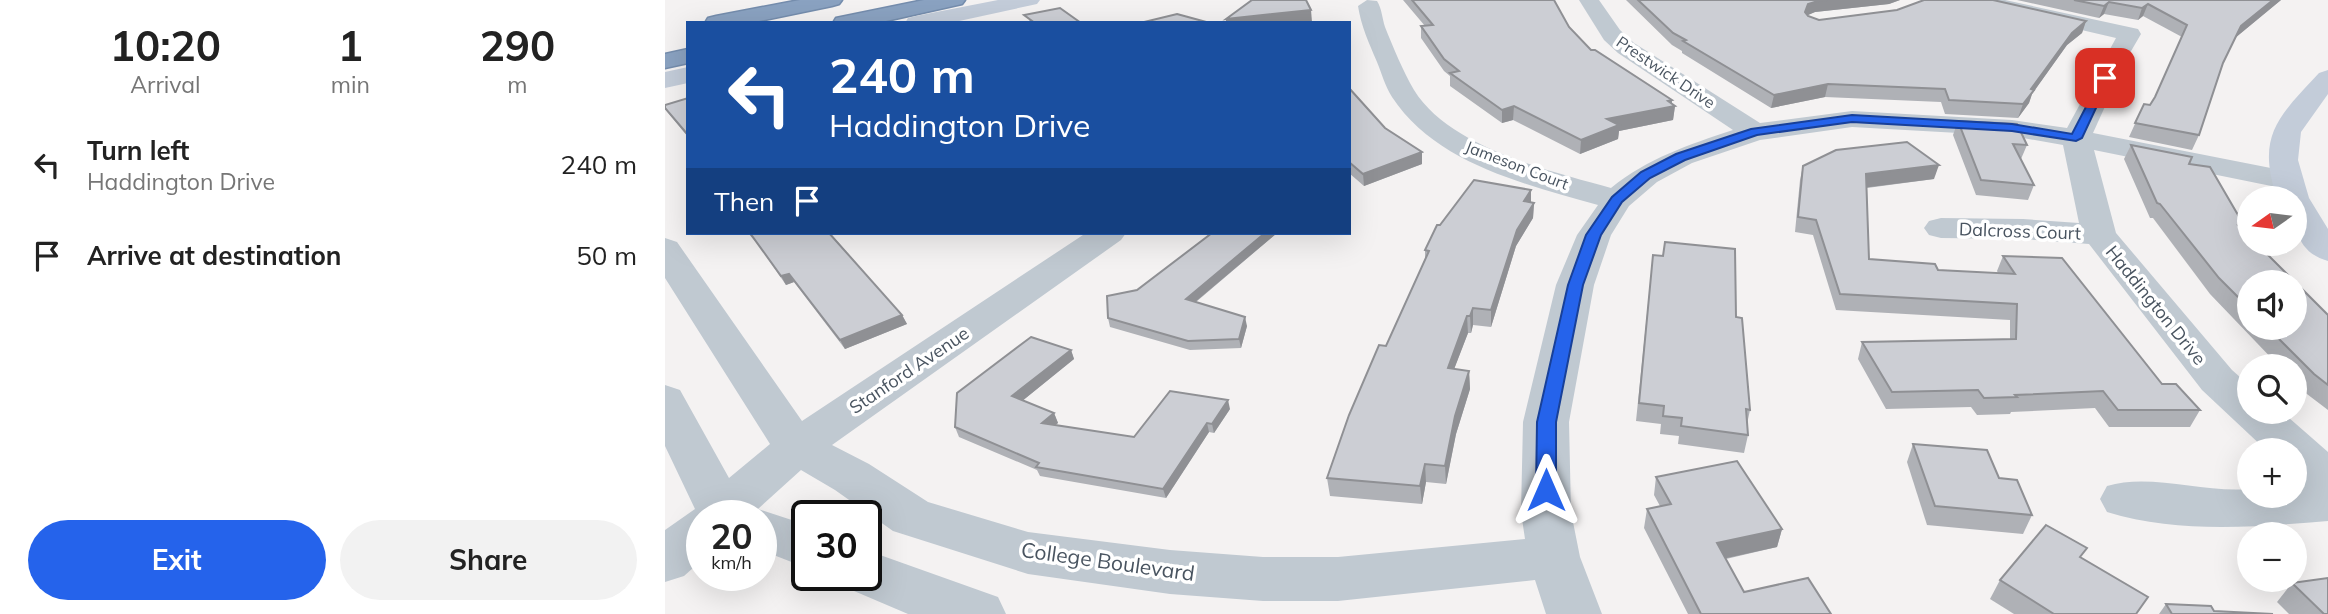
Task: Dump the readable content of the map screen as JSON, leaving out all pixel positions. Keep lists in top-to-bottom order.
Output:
{
  "streets": {
    "street": [
      "Prestwick Drive",
      "Jameson Court",
      "Dalcross Court",
      "Haddington Drive",
      "Stanford Avenue",
      "College Boulevard"
    ]
  },
  "crossings": [
    ["Dalcross Court", "Haddington Drive"],
    ["Stanford Avenue", "College Boulevard"]
  ],
  "north": "left",
  "page": {
    "eta": [
      "10:20",
      "Arrival",
      "1",
      "min",
      "290",
      "m"
    ],
    "turn": ["240 m", "Haddington Drive"],
    "list": [
      {
        "name": "Turn left",
        "note": "Haddington Drive",
        "value": "240 m"
      },
      {
        "name": "Arrive at destination",
        "value": "50 m"
      }
    ],
    "then": "Then",
    "map_buttons": ["+", "−"],
    "speed": "20 km/h",
    "limit": "30",
    "buttons": ["Exit", "Share"]
  }
}
